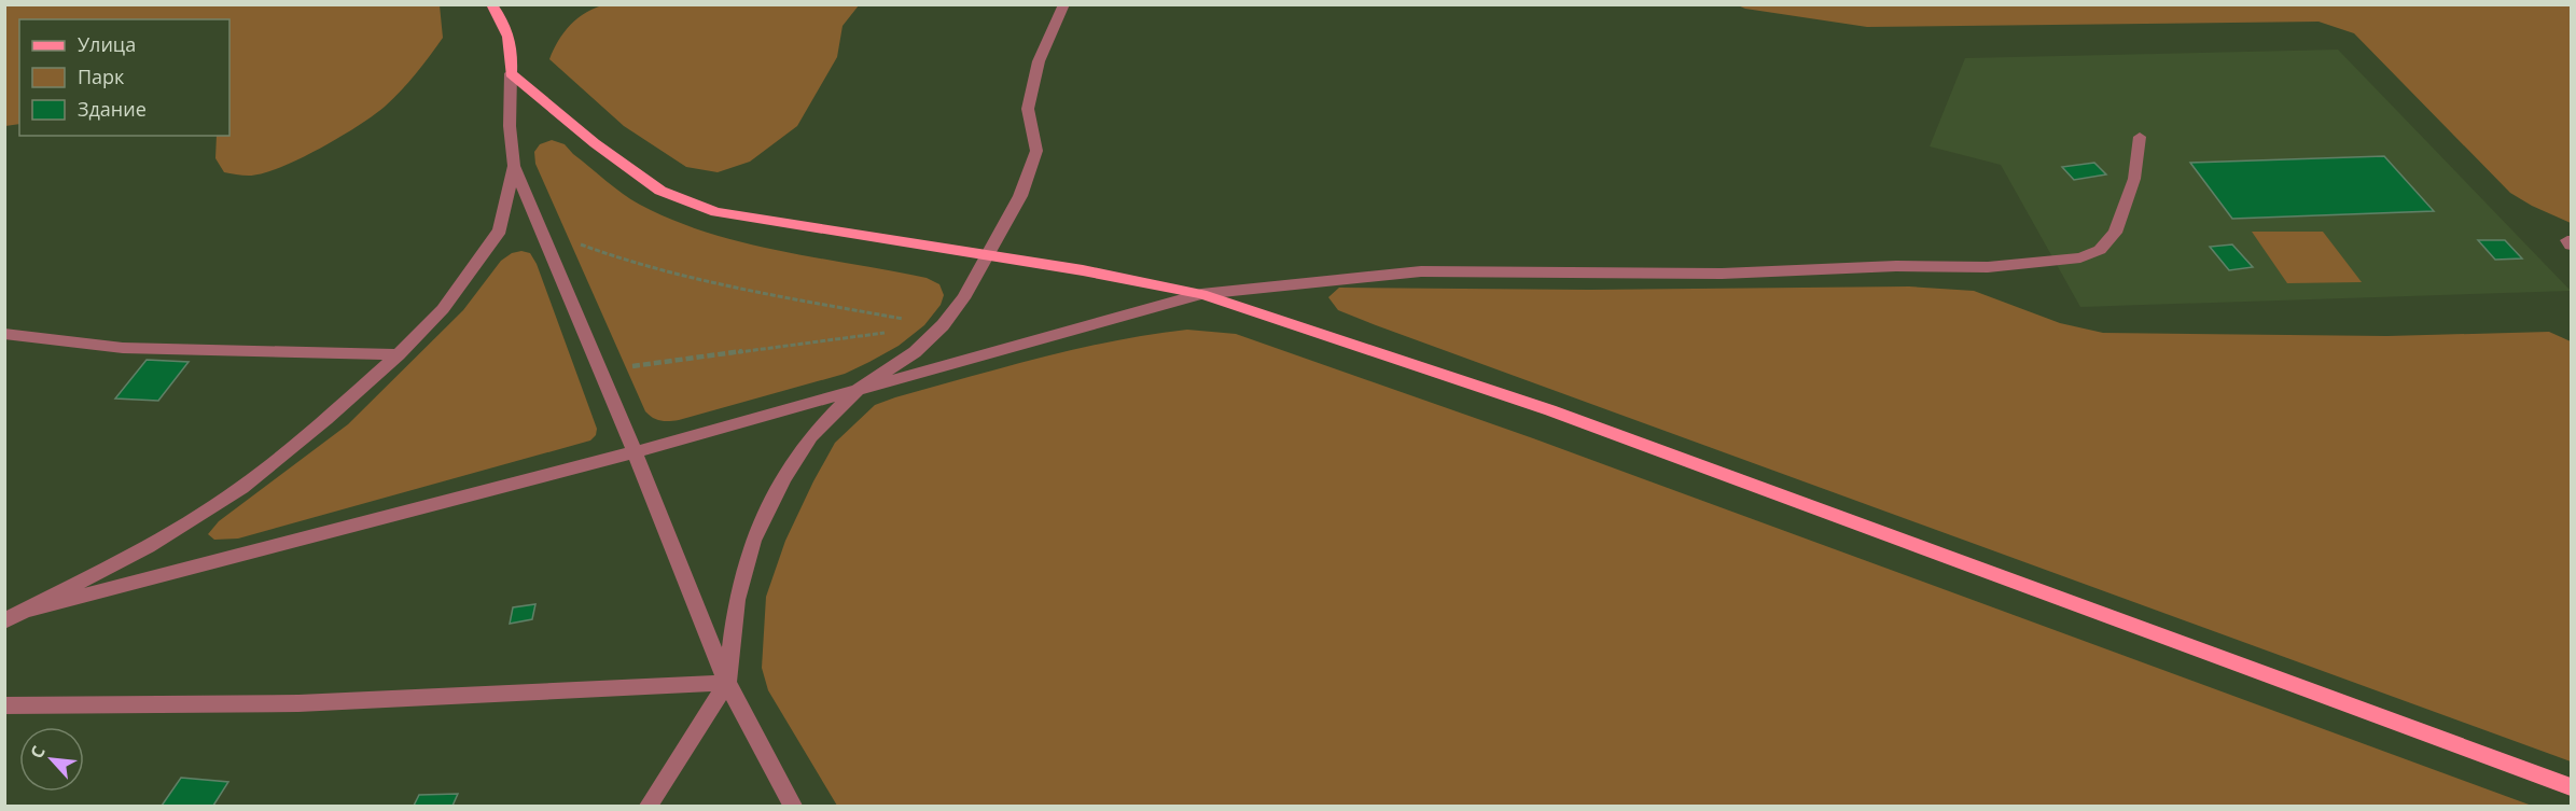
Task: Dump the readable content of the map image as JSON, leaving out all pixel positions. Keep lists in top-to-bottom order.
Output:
{
  "legend": ["Улица", "Парк", "Здание"],
  "north": "top left"
}
